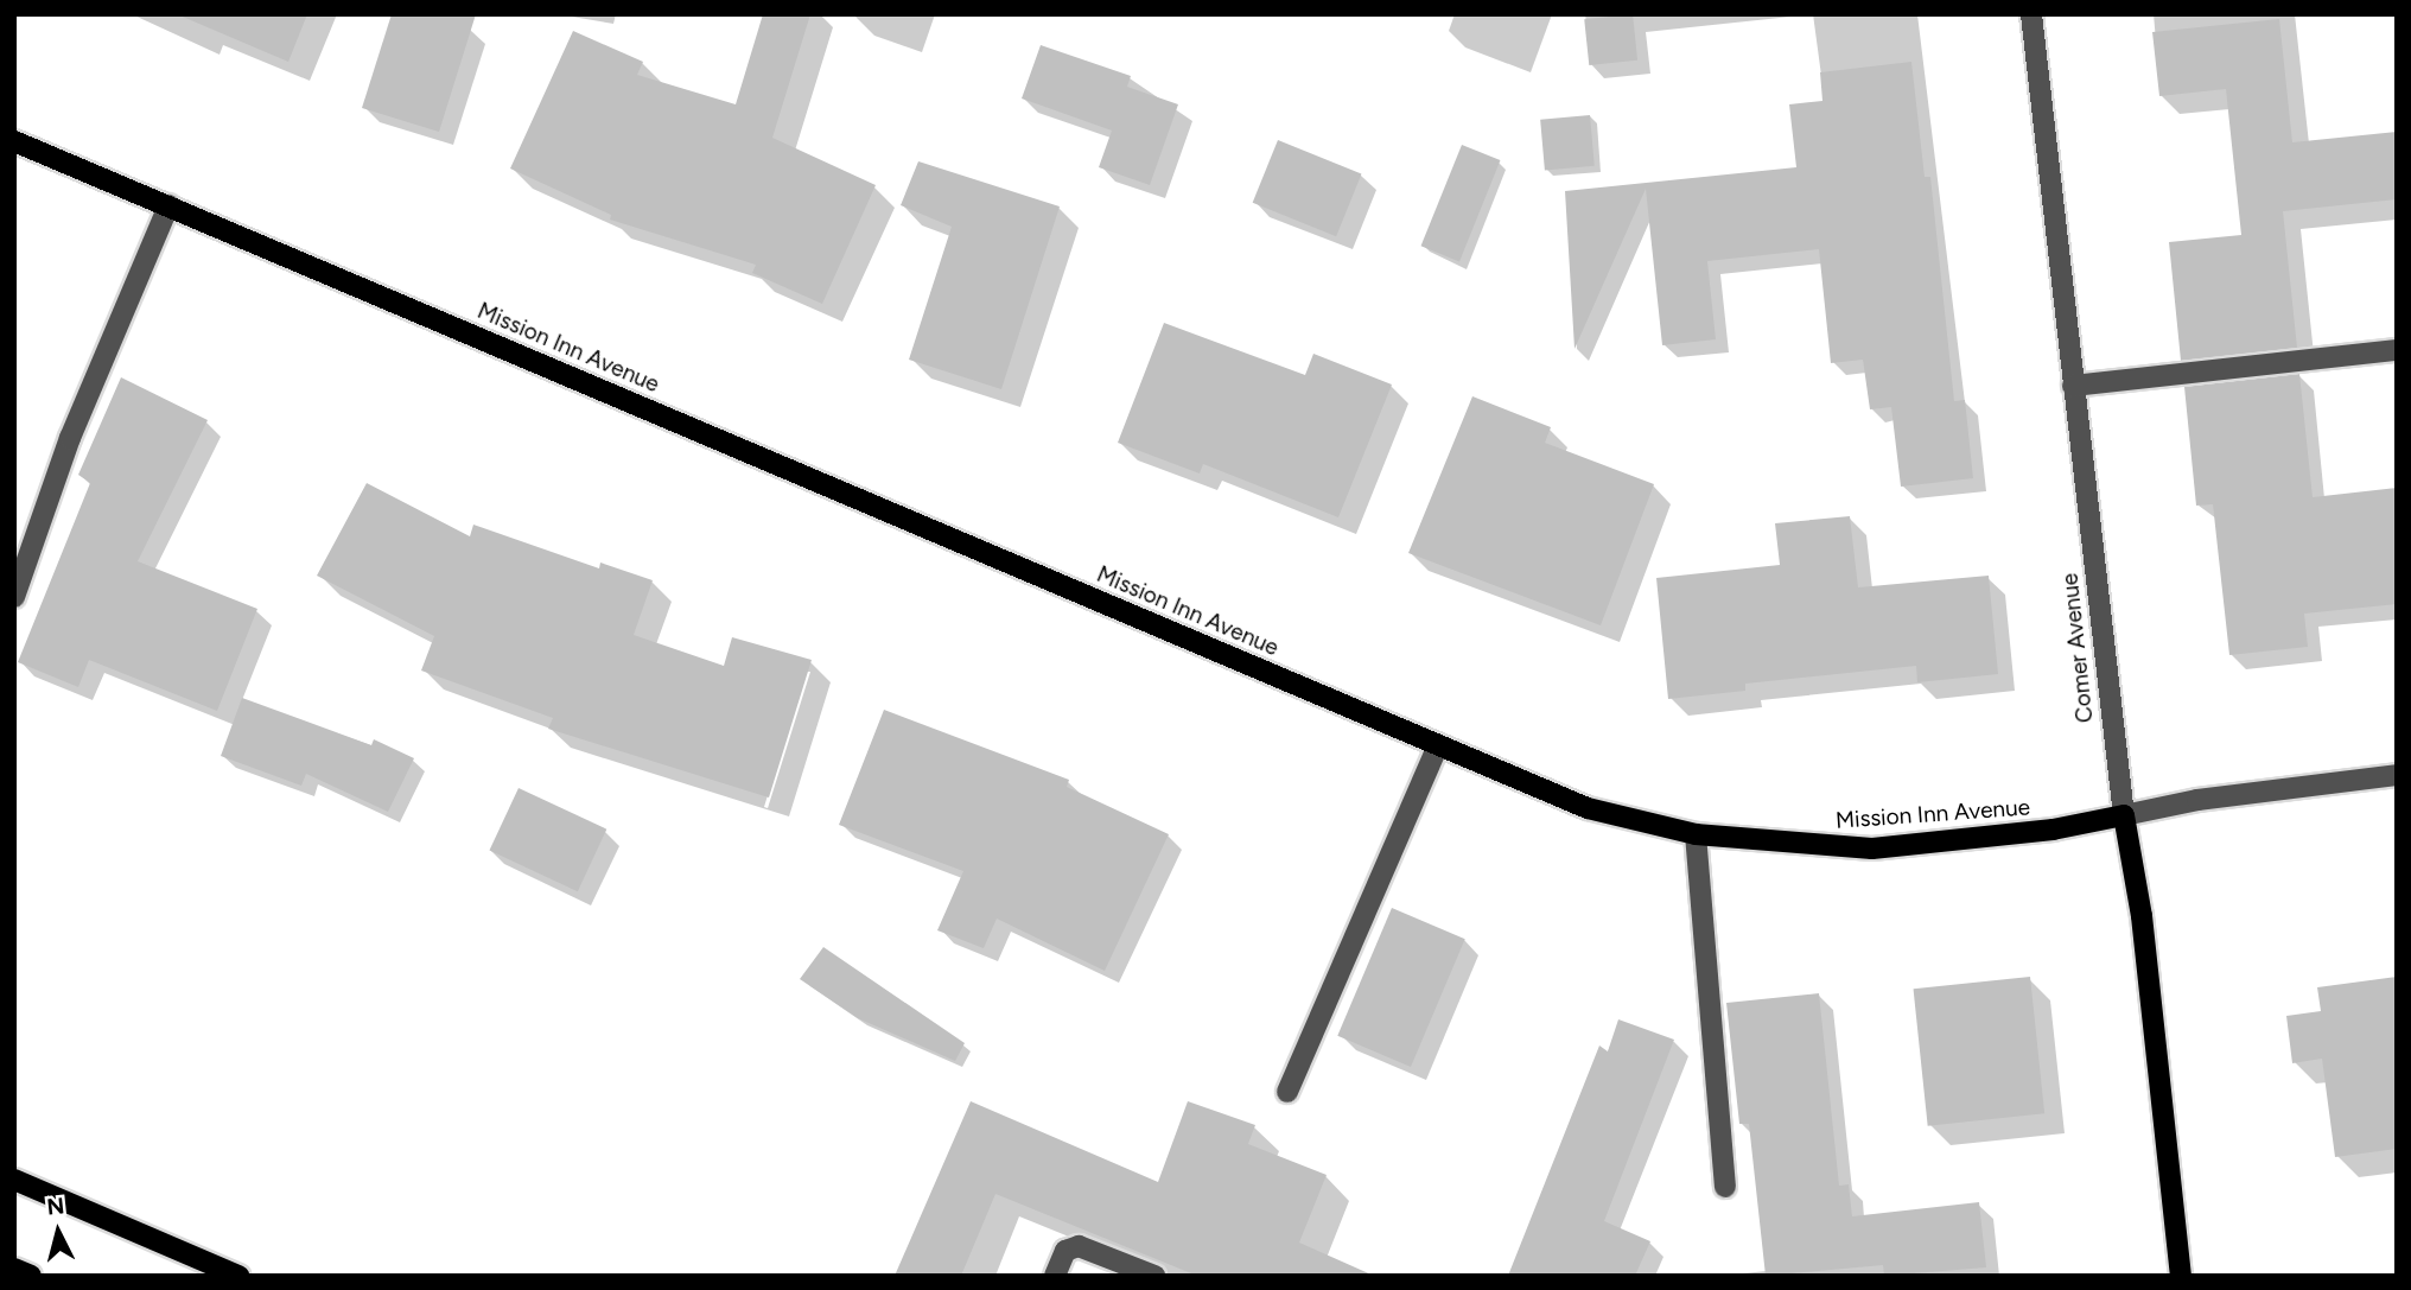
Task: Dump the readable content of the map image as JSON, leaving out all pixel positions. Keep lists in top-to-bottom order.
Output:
{
  "streets": {
    "main road": ["Mission Inn Avenue", "Comer Avenue"]
  },
  "crossings": [
    ["Mission Inn Avenue", "Comer Avenue"]
  ],
  "north": "top"
}
